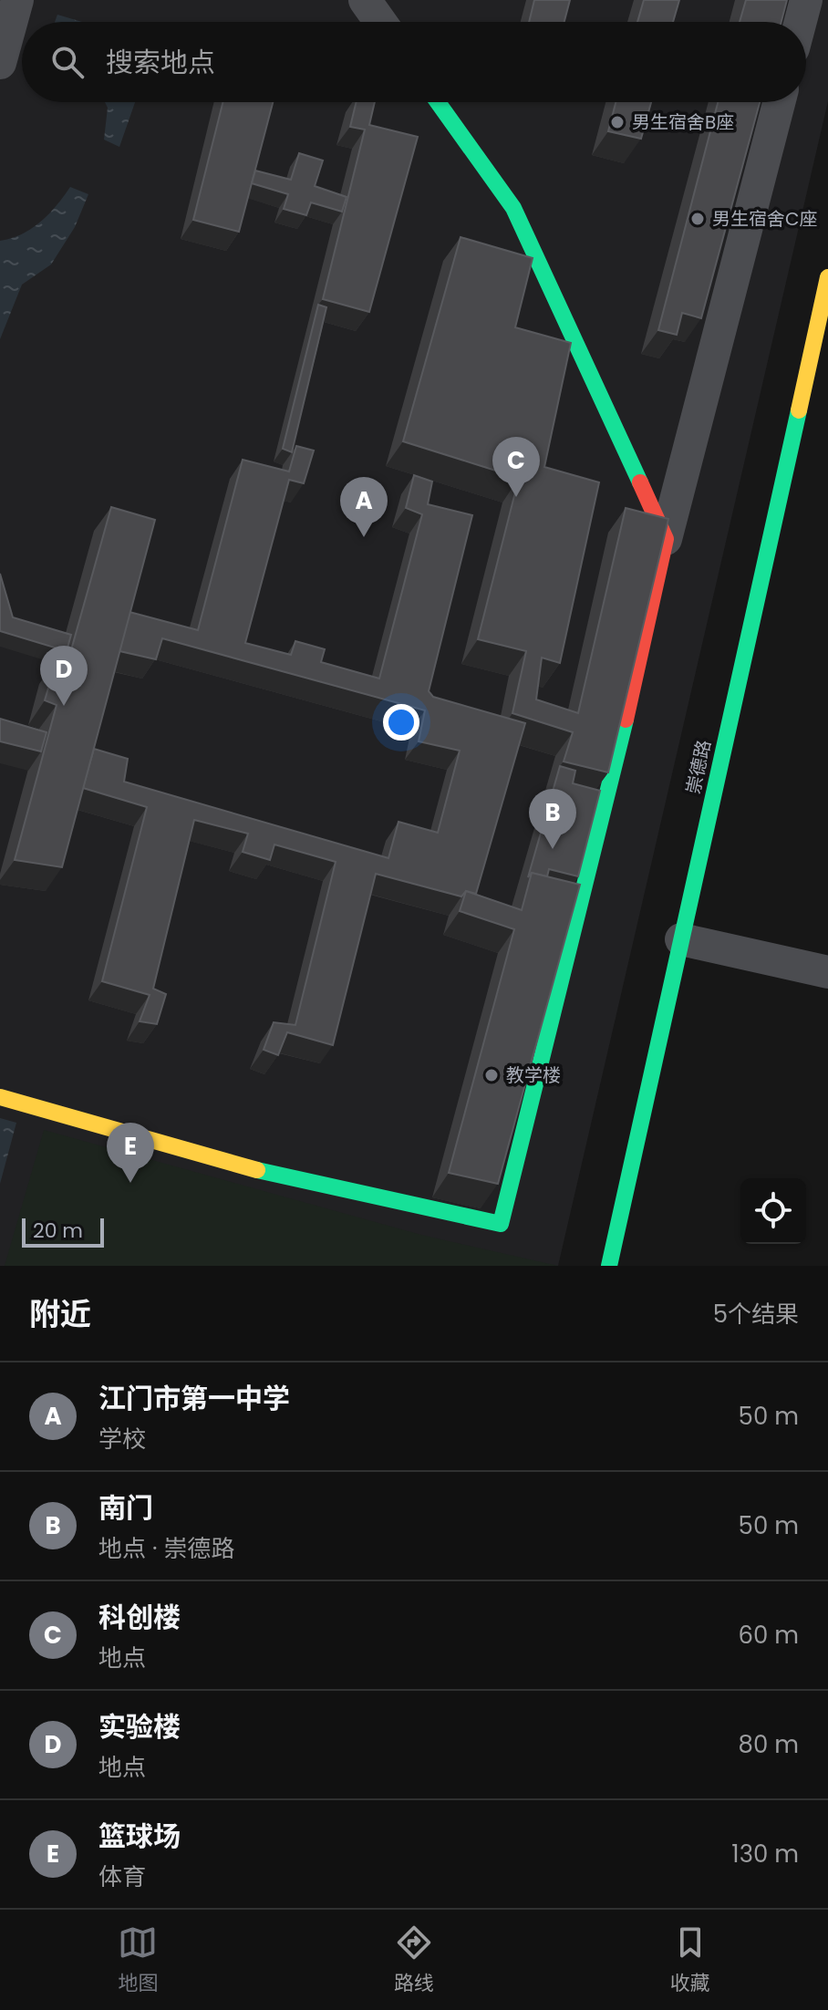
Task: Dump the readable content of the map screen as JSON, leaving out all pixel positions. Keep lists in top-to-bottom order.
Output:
{
  "streets": {
    "street": ["崇德路"]
  },
  "places": ["男生宿舍B座", "男生宿舍C座", "教学楼"],
  "scale_bar": "20 m",
  "page": {
    "search": "搜索地点",
    "pins": [
      "C",
      "A",
      "D",
      "B",
      "E"
    ],
    "scale": "20 m",
    "heading": ["附近", "5个结果"],
    "list": [
      {
        "mark": "A",
        "name": "江门市第一中学",
        "note": "学校",
        "value": "50 m"
      },
      {
        "mark": "B",
        "name": "南门",
        "note": "地点 · 崇德路",
        "value": "50 m"
      },
      {
        "mark": "C",
        "name": "科创楼",
        "note": "地点",
        "value": "60 m"
      },
      {
        "mark": "D",
        "name": "实验楼",
        "note": "地点",
        "value": "80 m"
      },
      {
        "mark": "E",
        "name": "篮球场",
        "note": "体育",
        "value": "130 m"
      }
    ],
    "nav": ["地图", "路线", "收藏"]
  }
}
